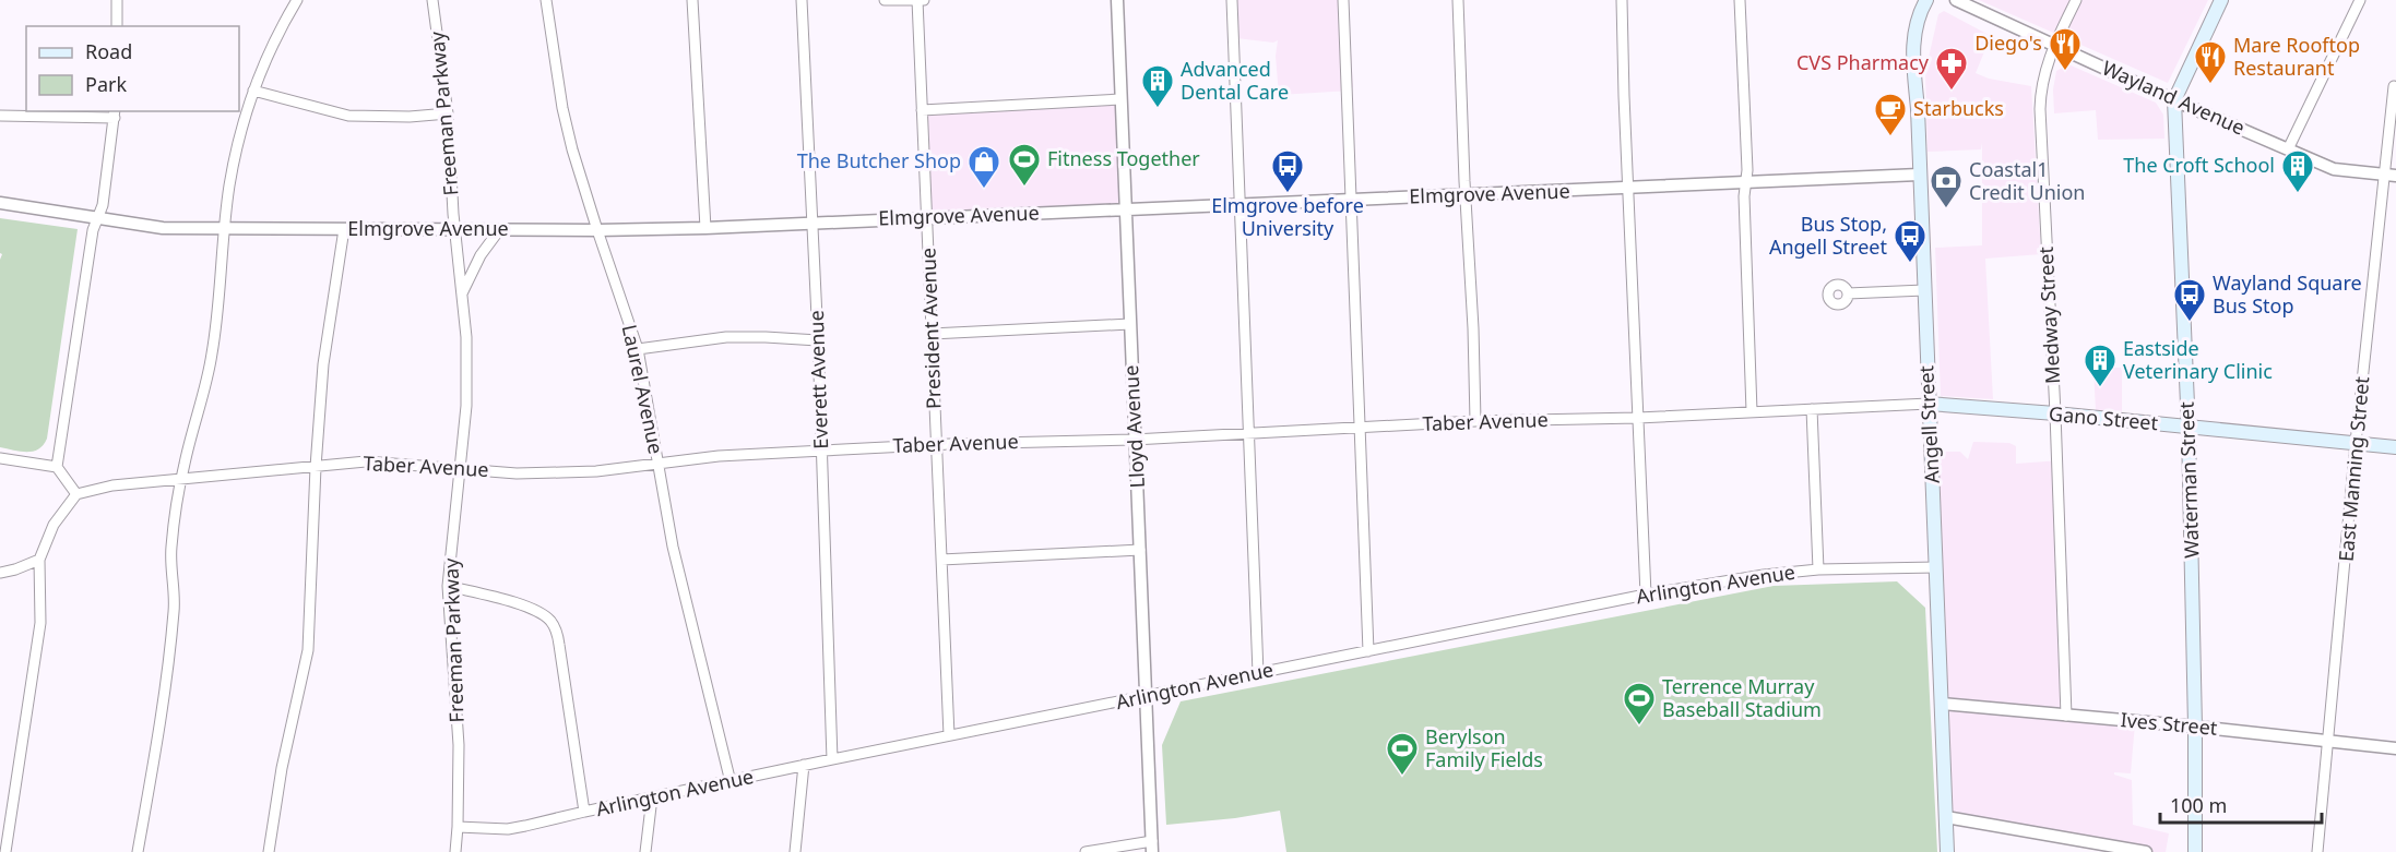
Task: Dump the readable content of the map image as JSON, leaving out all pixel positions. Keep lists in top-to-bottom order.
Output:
{
  "streets": {
    "main road": ["Gano Street", "Angell Street", "Waterman Street"],
    "street": [
      "Wayland Avenue",
      "Freeman Parkway",
      "Elmgrove Avenue",
      "Medway Street",
      "President Avenue",
      "Everett Avenue",
      "Laurel Avenue",
      "Taber Avenue",
      "Lloyd Avenue",
      "East Manning Street",
      "Arlington Avenue",
      "Ives Street"
    ]
  },
  "crossings": [
    ["Wayland Avenue", "Medway Street"],
    ["Wayland Avenue", "East Manning Street"],
    ["Wayland Avenue", "Waterman Street"],
    ["Freeman Parkway", "Elmgrove Avenue"],
    ["Freeman Parkway", "Taber Avenue"],
    ["Freeman Parkway", "Arlington Avenue"],
    ["Elmgrove Avenue", "President Avenue"],
    ["Elmgrove Avenue", "Everett Avenue"],
    ["Elmgrove Avenue", "Laurel Avenue"],
    ["Elmgrove Avenue", "Angell Street"],
    ["Elmgrove Avenue", "Lloyd Avenue"],
    ["Medway Street", "Gano Street"],
    ["Medway Street", "Ives Street"],
    ["President Avenue", "Taber Avenue"],
    ["President Avenue", "Arlington Avenue"],
    ["Everett Avenue", "Taber Avenue"],
    ["Everett Avenue", "Arlington Avenue"],
    ["Laurel Avenue", "Taber Avenue"],
    ["Laurel Avenue", "Arlington Avenue"],
    ["Gano Street", "Taber Avenue"],
    ["Gano Street", "Angell Street"],
    ["Gano Street", "East Manning Street"],
    ["Gano Street", "Waterman Street"],
    ["Taber Avenue", "Angell Street"],
    ["Taber Avenue", "Lloyd Avenue"],
    ["Angell Street", "Arlington Avenue"],
    ["Angell Street", "Ives Street"],
    ["Lloyd Avenue", "Arlington Avenue"],
    ["East Manning Street", "Ives Street"],
    ["Waterman Street", "Ives Street"]
  ],
  "places": {
    "restaurant": ["Diego's", "Mare Rooftop Restaurant"],
    "pharmacy": ["CVS Pharmacy"],
    "building": ["Advanced Dental Care", "The Croft School", "Eastside Veterinary Clinic"],
    "cafe": ["Starbucks"],
    "sports": ["Fitness Together", "Terrence Murray Baseball Stadium", "Berylson Family Fields"],
    "shop": ["The Butcher Shop"],
    "bus stop": ["Elmgrove before University", "Bus Stop, Angell Street", "Wayland Square Bus Stop"],
    "bank": ["Coastal1 Credit Union"]
  },
  "legend": ["Road", "Park"],
  "scale_bar": "100 m"
}
